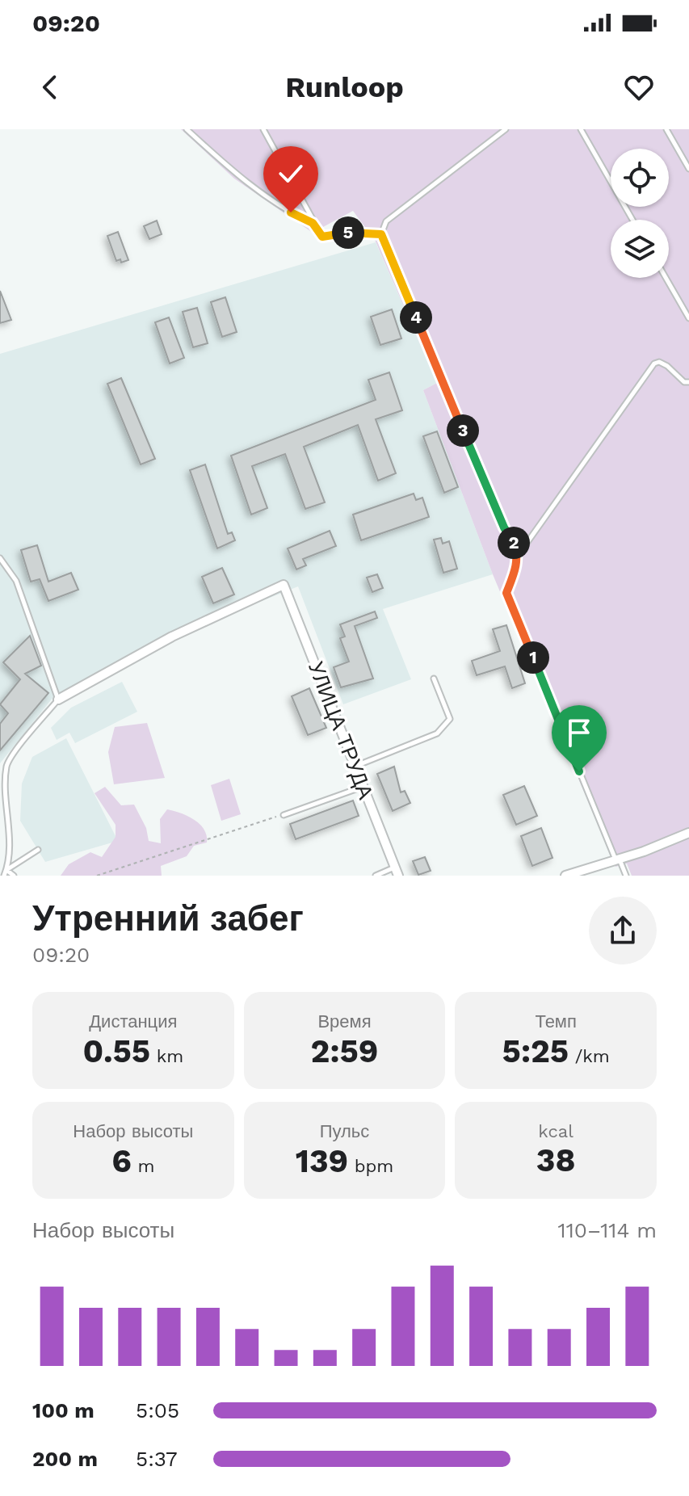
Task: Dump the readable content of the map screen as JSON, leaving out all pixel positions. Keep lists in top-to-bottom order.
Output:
{
  "streets": {
    "street": ["УЛИЦА ТРУДА"]
  },
  "page": {
    "status": "09:20",
    "header": "Runloop",
    "pins": [
      "5",
      "4",
      "3",
      "2",
      "1"
    ],
    "heading": ["Утренний забег", "09:20"],
    "stats": [
      ["Дистанция", "0.55 km"],
      ["Время", "2:59"],
      ["Темп", "5:25 /km"],
      ["Набор высоты", "6 m"],
      ["Пульс", "139 bpm"],
      ["kcal", "38"]
    ],
    "chart": ["Набор высоты", "110–114 m"],
    "list": [
      {
        "name": "100 m",
        "note": "5:05"
      },
      {
        "name": "200 m",
        "note": "5:37"
      }
    ]
  }
}
